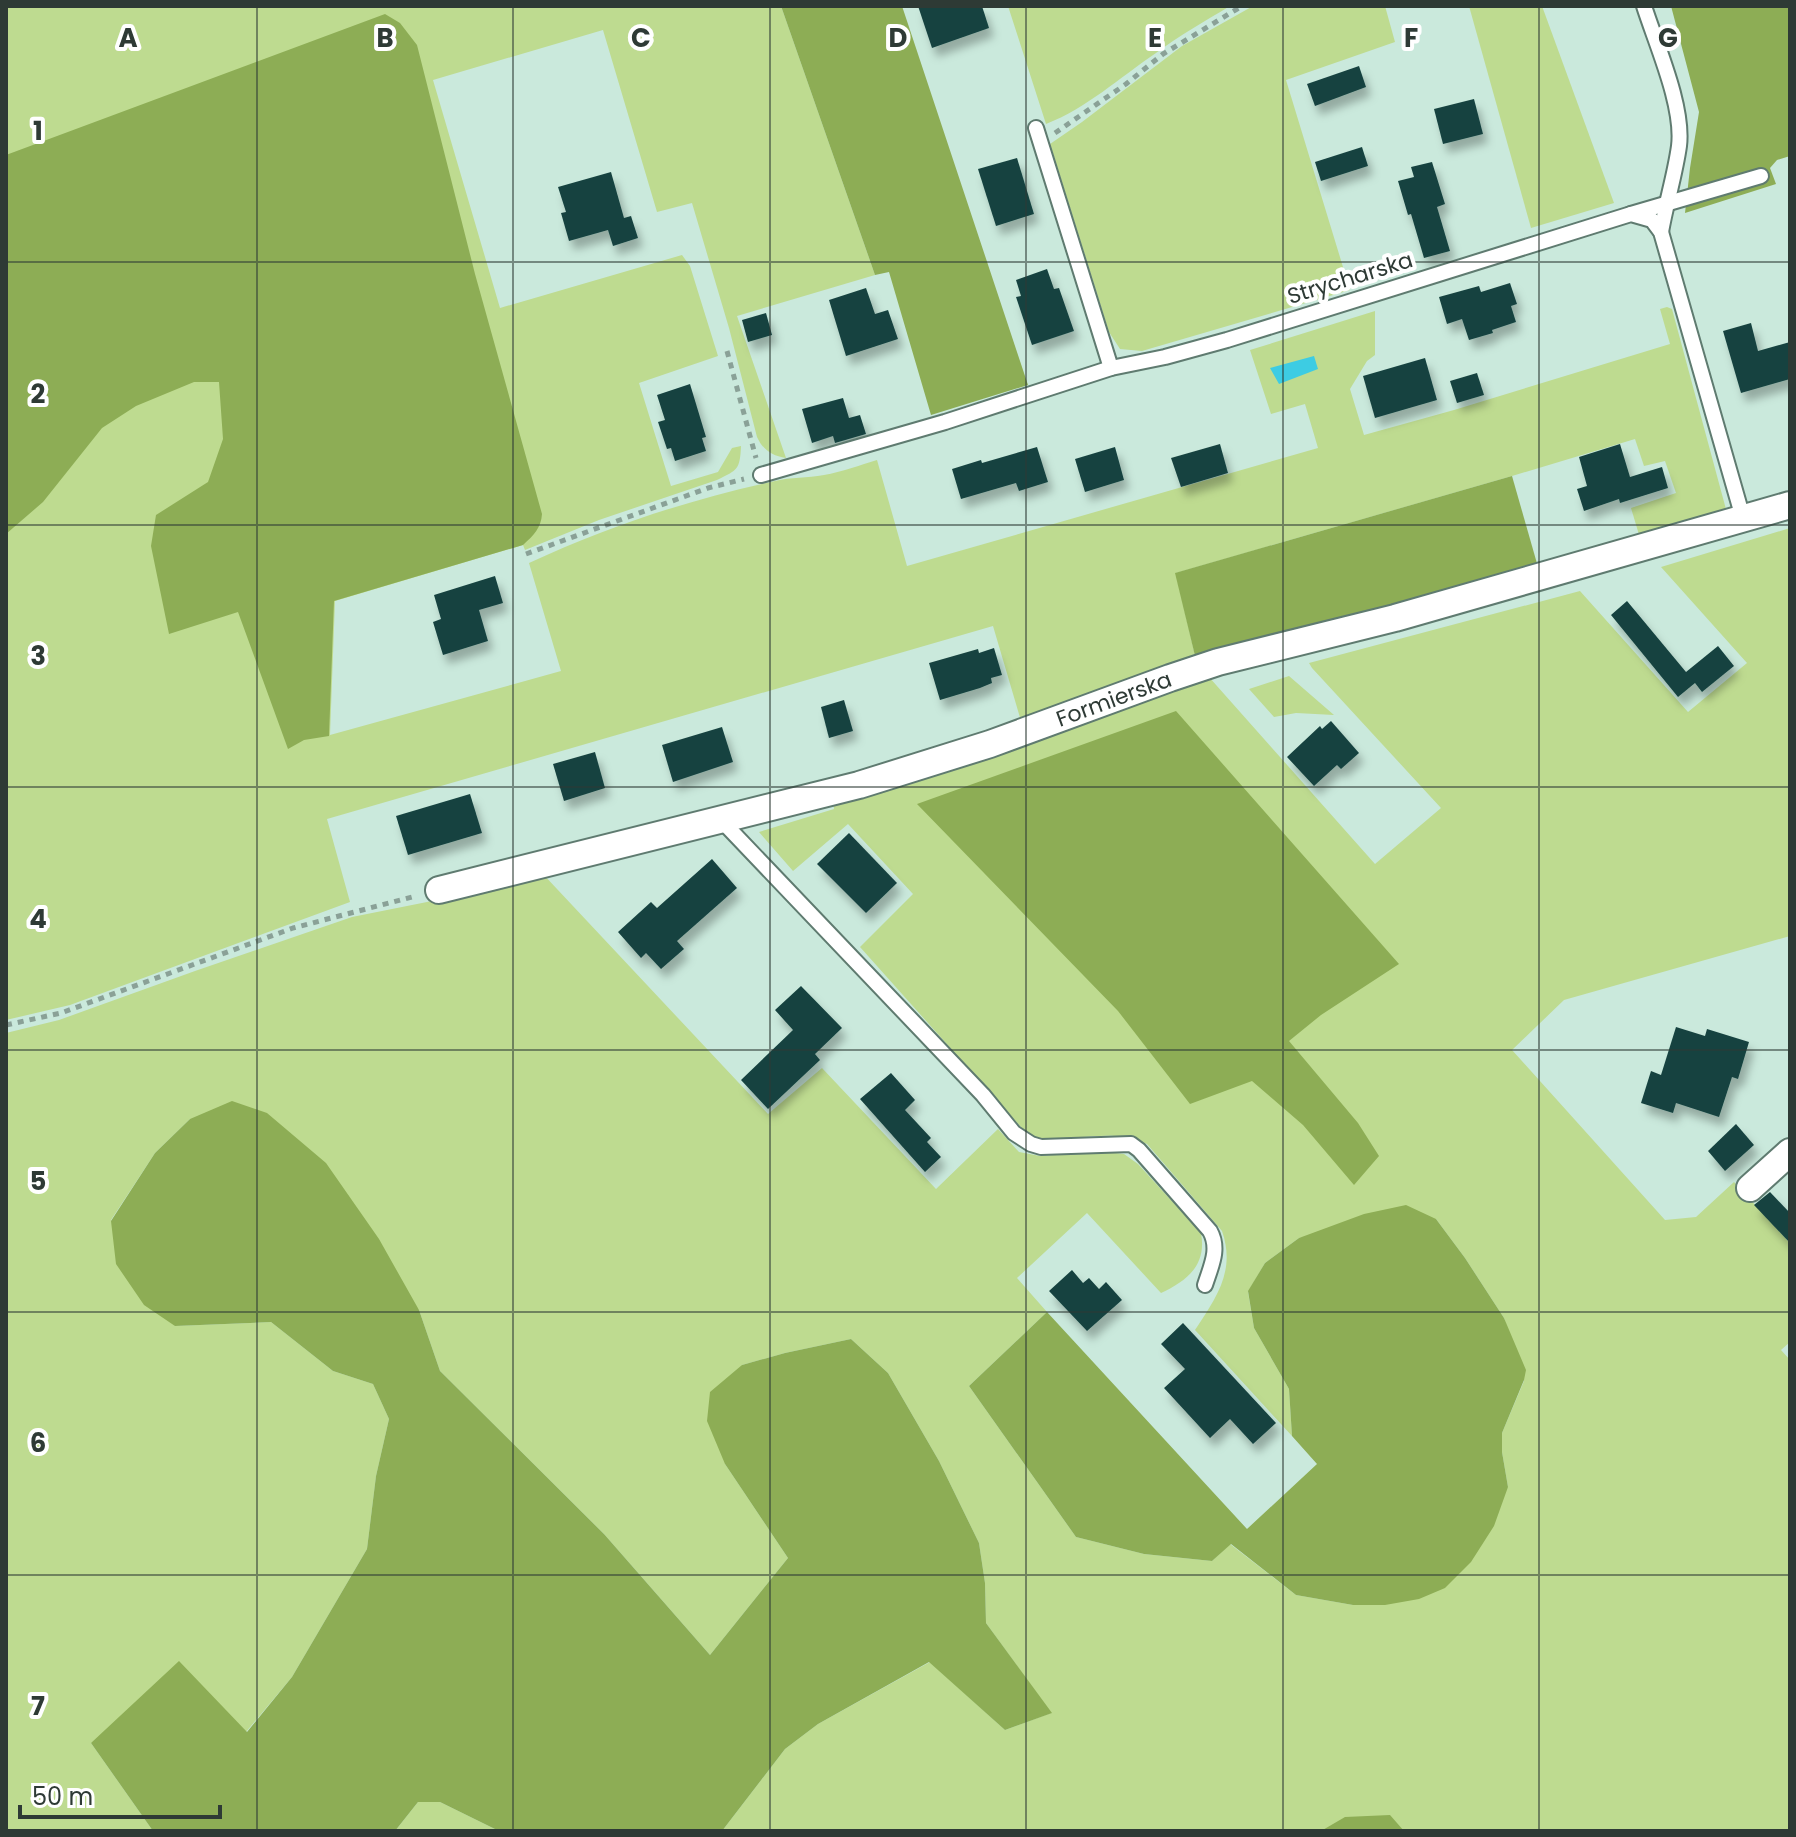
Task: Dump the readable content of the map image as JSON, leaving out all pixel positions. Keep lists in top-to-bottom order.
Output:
{
  "streets": {
    "street": ["Formierska"],
    "lane": ["Strycharska"]
  },
  "scale_bar": "50 m",
  "grid": {
    "columns": [
      "A",
      "B",
      "C",
      "D",
      "E",
      "F",
      "G"
    ],
    "rows": [
      "1",
      "2",
      "3",
      "4",
      "5",
      "6",
      "7"
    ]
  }
}
